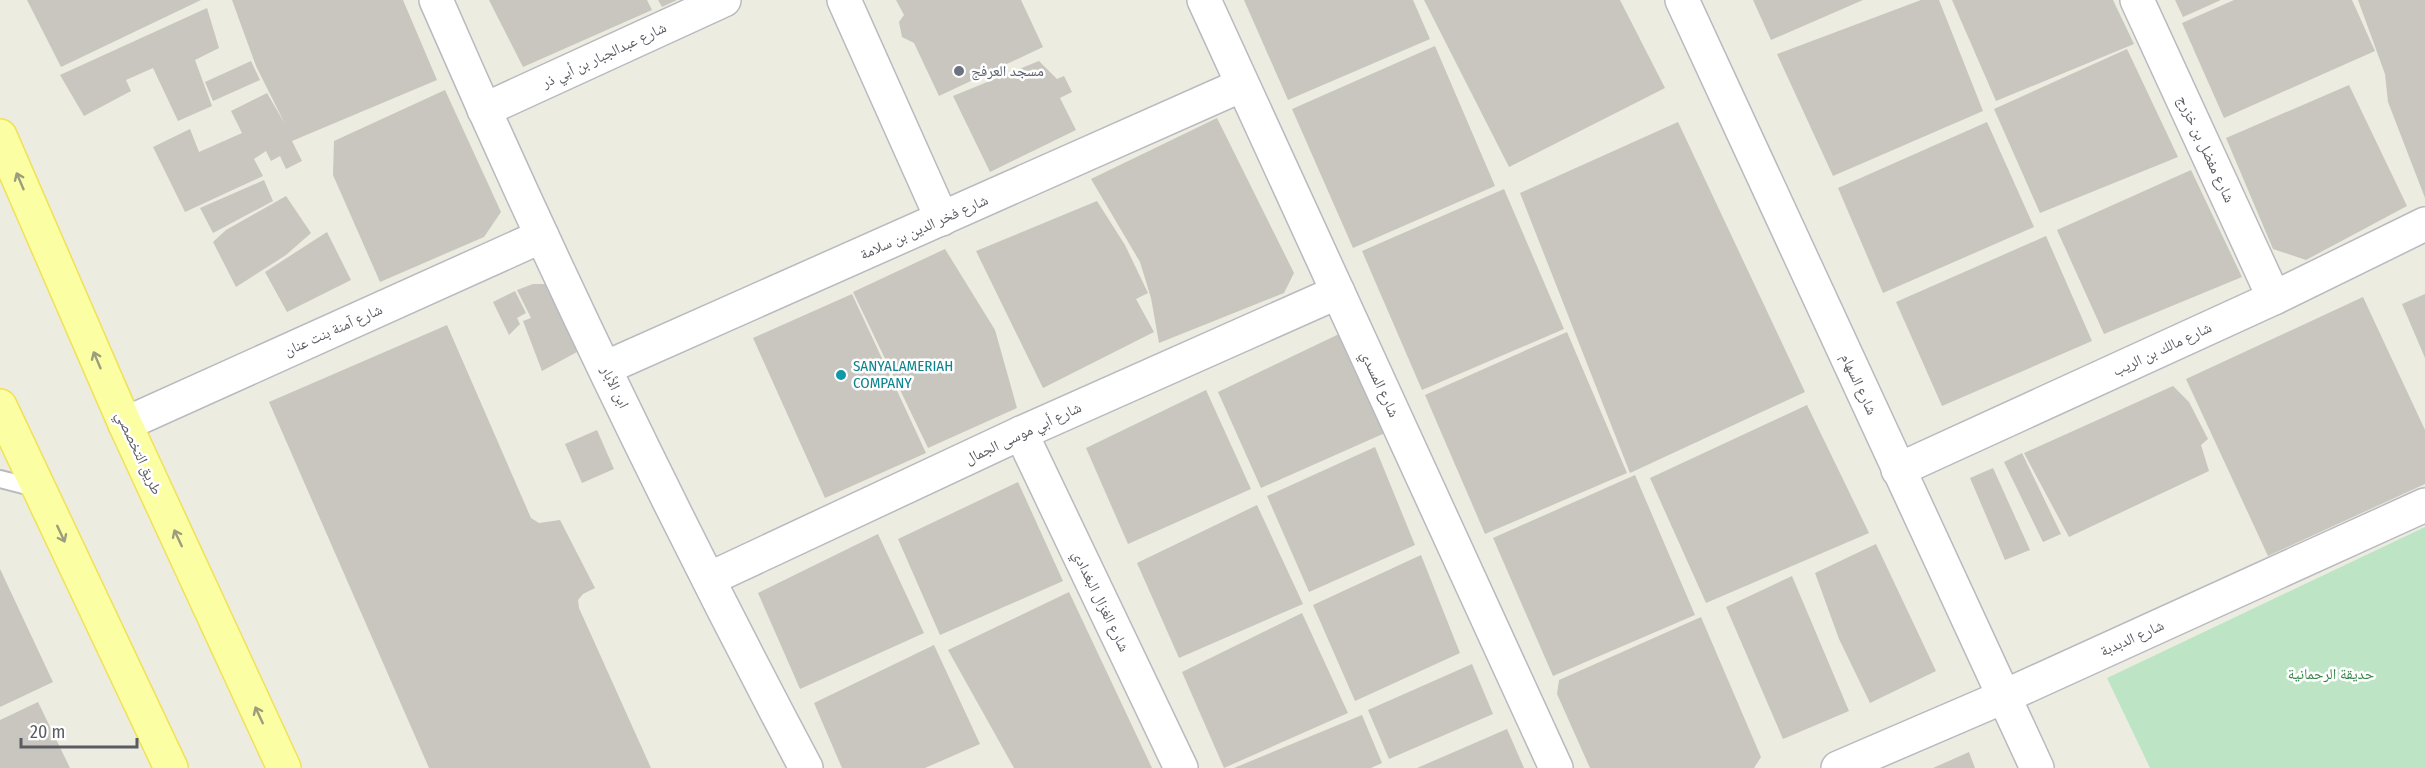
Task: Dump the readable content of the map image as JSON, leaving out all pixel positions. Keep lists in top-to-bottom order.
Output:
{
  "streets": {
    "main road": ["طريق التخصصي"],
    "street": [
      "شارع عبدالجبار بن أبي ذر",
      "شارع مفضل بن خزرج",
      "شارع فخر الدين بن سلامة",
      "شارع آمنة بنت عنان",
      "شارع مالك بن الريب",
      "شارع المسدي",
      "شارع السهام",
      "ابن الأبار",
      "شارع أبي موسى الجمال",
      "شارع الغزال البغدادي",
      "شارع الدبدبة"
    ]
  },
  "crossings": [
    ["شارع عبدالجبار بن أبي ذر", "ابن الأبار"],
    ["شارع مفضل بن خزرج", "شارع مالك بن الريب"],
    ["شارع فخر الدين بن سلامة", "شارع المسدي"],
    ["شارع فخر الدين بن سلامة", "ابن الأبار"],
    ["شارع آمنة بنت عنان", "ابن الأبار"],
    ["شارع آمنة بنت عنان", "طريق التخصصي"],
    ["شارع مالك بن الريب", "شارع السهام"],
    ["شارع المسدي", "شارع أبي موسى الجمال"],
    ["شارع السهام", "شارع الدبدبة"],
    ["ابن الأبار", "شارع أبي موسى الجمال"],
    ["شارع أبي موسى الجمال", "شارع الغزال البغدادي"]
  ],
  "parks": ["حديقة الرحمانية"],
  "places": ["مسجد العرفج", "SANYALAMERIAH COMPANY"],
  "scale_bar": "20 m"
}
